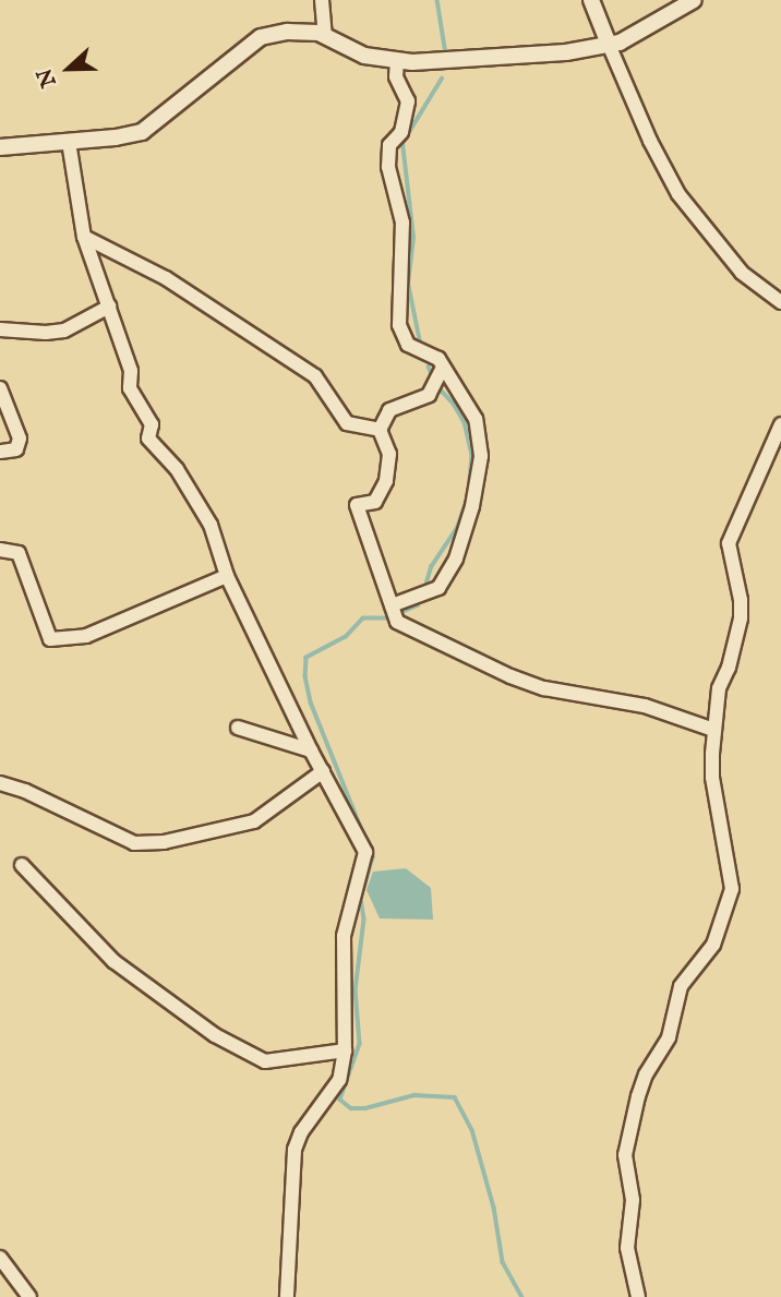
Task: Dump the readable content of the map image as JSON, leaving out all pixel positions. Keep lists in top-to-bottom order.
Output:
{
  "north": "left"
}
